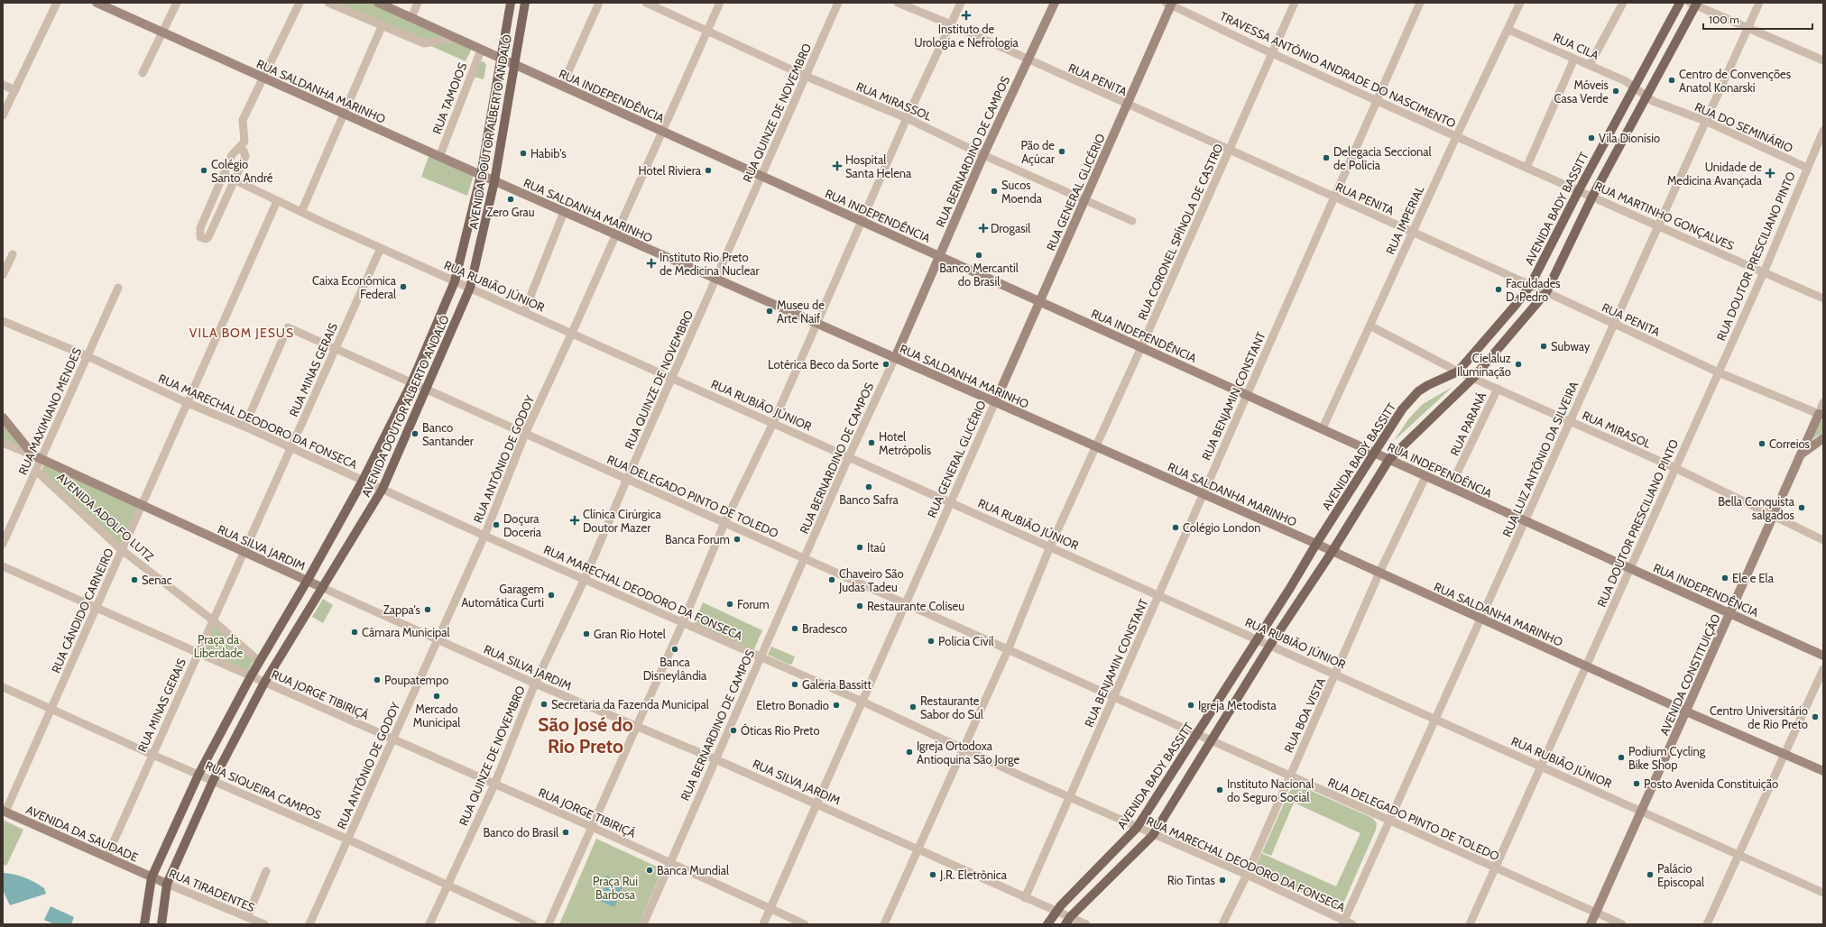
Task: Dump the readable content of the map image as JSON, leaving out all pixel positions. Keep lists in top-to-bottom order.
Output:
{
  "streets": {
    "main road": ["AVENIDA DOUTOR ALBERTO ANDALÓ", "AVENIDA BADY BASSITT"],
    "street": [
      "RUA CILA",
      "TRAVESSA ANTÔNIO ANDRADE DO NASCIMENTO",
      "RUA PENITA",
      "RUA SALDANHA MARINHO",
      "RUA INDEPENDÊNCIA",
      "RUA TAMOIOS",
      "RUA MIRASSOL",
      "RUA QUINZE DE NOVEMBRO",
      "RUA DO SEMINÁRIO",
      "RUA BERNARDINO DE CAMPOS",
      "RUA GENERAL GLICÉRIO",
      "RUA MARTINHO GONÇALVES",
      "RUA IMPERIAL",
      "RUA CORONEL SPÍNOLA DE CASTRO",
      "RUA DOUTOR PRESCILIANO PINTO",
      "RUA RUBIÃO JÚNIOR",
      "RUA MINAS GERAIS",
      "RUA BENJAMIN CONSTANT",
      "RUA MAXIMIANO MENDES",
      "RUA MARECHAL DEODORO DA FONSECA",
      "RUA PARANÁ",
      "RUA MIRASOL",
      "RUA ANTÔNIO DE GODOY",
      "RUA LUIZ ANTÔNIO DA SILVEIRA",
      "RUA DELEGADO PINTO DE TOLEDO",
      "AVENIDA ADOLFO LUTZ",
      "RUA SILVA JARDIM",
      "RUA CÂNDIDO CARNEIRO",
      "AVENIDA CONSTITUIÇÃO",
      "RUA JORGE TIBIRIÇÁ",
      "RUA BOA VISTA",
      "RUA SIQUEIRA CAMPOS",
      "AVENIDA DA SAUDADE",
      "RUA TIRADENTES"
    ]
  },
  "crossings": [
    ["RUA CILA", "RUA DO SEMINÁRIO"],
    ["RUA CILA", "AVENIDA BADY BASSITT"],
    ["RUA CILA", "RUA IMPERIAL"],
    ["TRAVESSA ANTÔNIO ANDRADE DO NASCIMENTO", "RUA GENERAL GLICÉRIO"],
    ["TRAVESSA ANTÔNIO ANDRADE DO NASCIMENTO", "RUA MARTINHO GONÇALVES"],
    ["TRAVESSA ANTÔNIO ANDRADE DO NASCIMENTO", "RUA IMPERIAL"],
    ["TRAVESSA ANTÔNIO ANDRADE DO NASCIMENTO", "RUA CORONEL SPÍNOLA DE CASTRO"],
    ["TRAVESSA ANTÔNIO ANDRADE DO NASCIMENTO", "RUA BENJAMIN CONSTANT"],
    ["RUA PENITA", "RUA BERNARDINO DE CAMPOS"],
    ["RUA PENITA", "RUA GENERAL GLICÉRIO"],
    ["RUA PENITA", "AVENIDA BADY BASSITT"],
    ["RUA PENITA", "RUA IMPERIAL"],
    ["RUA PENITA", "RUA CORONEL SPÍNOLA DE CASTRO"],
    ["RUA PENITA", "RUA DOUTOR PRESCILIANO PINTO"],
    ["RUA PENITA", "RUA BENJAMIN CONSTANT"],
    ["RUA PENITA", "RUA LUIZ ANTÔNIO DA SILVEIRA"],
    ["RUA PENITA", "AVENIDA CONSTITUIÇÃO"],
    ["RUA SALDANHA MARINHO", "RUA TAMOIOS"],
    ["RUA SALDANHA MARINHO", "RUA QUINZE DE NOVEMBRO"],
    ["RUA SALDANHA MARINHO", "AVENIDA DOUTOR ALBERTO ANDALÓ"],
    ["RUA SALDANHA MARINHO", "RUA BERNARDINO DE CAMPOS"],
    ["RUA SALDANHA MARINHO", "RUA GENERAL GLICÉRIO"],
    ["RUA SALDANHA MARINHO", "AVENIDA BADY BASSITT"],
    ["RUA SALDANHA MARINHO", "RUA CORONEL SPÍNOLA DE CASTRO"],
    ["RUA SALDANHA MARINHO", "RUA DOUTOR PRESCILIANO PINTO"],
    ["RUA SALDANHA MARINHO", "RUA BENJAMIN CONSTANT"],
    ["RUA SALDANHA MARINHO", "RUA ANTÔNIO DE GODOY"],
    ["RUA SALDANHA MARINHO", "RUA LUIZ ANTÔNIO DA SILVEIRA"],
    ["RUA SALDANHA MARINHO", "AVENIDA CONSTITUIÇÃO"],
    ["RUA SALDANHA MARINHO", "RUA BOA VISTA"],
    ["RUA INDEPENDÊNCIA", "RUA TAMOIOS"],
    ["RUA INDEPENDÊNCIA", "RUA QUINZE DE NOVEMBRO"],
    ["RUA INDEPENDÊNCIA", "AVENIDA DOUTOR ALBERTO ANDALÓ"],
    ["RUA INDEPENDÊNCIA", "RUA BERNARDINO DE CAMPOS"],
    ["RUA INDEPENDÊNCIA", "RUA GENERAL GLICÉRIO"],
    ["RUA INDEPENDÊNCIA", "AVENIDA BADY BASSITT"],
    ["RUA INDEPENDÊNCIA", "RUA IMPERIAL"],
    ["RUA INDEPENDÊNCIA", "RUA CORONEL SPÍNOLA DE CASTRO"],
    ["RUA INDEPENDÊNCIA", "RUA DOUTOR PRESCILIANO PINTO"],
    ["RUA INDEPENDÊNCIA", "RUA BENJAMIN CONSTANT"],
    ["RUA INDEPENDÊNCIA", "RUA PARANÁ"],
    ["RUA INDEPENDÊNCIA", "RUA ANTÔNIO DE GODOY"],
    ["RUA INDEPENDÊNCIA", "RUA LUIZ ANTÔNIO DA SILVEIRA"],
    ["RUA INDEPENDÊNCIA", "AVENIDA CONSTITUIÇÃO"],
    ["RUA INDEPENDÊNCIA", "RUA BOA VISTA"],
    ["RUA MIRASSOL", "RUA QUINZE DE NOVEMBRO"],
    ["RUA MIRASSOL", "RUA BERNARDINO DE CAMPOS"],
    ["RUA MIRASSOL", "RUA GENERAL GLICÉRIO"],
    ["RUA MIRASSOL", "RUA ANTÔNIO DE GODOY"],
    ["RUA QUINZE DE NOVEMBRO", "RUA RUBIÃO JÚNIOR"],
    ["RUA QUINZE DE NOVEMBRO", "RUA MARECHAL DEODORO DA FONSECA"],
    ["RUA QUINZE DE NOVEMBRO", "RUA DELEGADO PINTO DE TOLEDO"],
    ["RUA QUINZE DE NOVEMBRO", "RUA SILVA JARDIM"],
    ["RUA QUINZE DE NOVEMBRO", "RUA JORGE TIBIRIÇÁ"],
    ["RUA QUINZE DE NOVEMBRO", "RUA SIQUEIRA CAMPOS"],
    ["RUA DO SEMINÁRIO", "AVENIDA BADY BASSITT"],
    ["RUA DO SEMINÁRIO", "RUA DOUTOR PRESCILIANO PINTO"],
    ["RUA DO SEMINÁRIO", "RUA LUIZ ANTÔNIO DA SILVEIRA"],
    ["AVENIDA DOUTOR ALBERTO ANDALÓ", "RUA RUBIÃO JÚNIOR"],
    ["AVENIDA DOUTOR ALBERTO ANDALÓ", "RUA MARECHAL DEODORO DA FONSECA"],
    ["AVENIDA DOUTOR ALBERTO ANDALÓ", "RUA DELEGADO PINTO DE TOLEDO"],
    ["AVENIDA DOUTOR ALBERTO ANDALÓ", "AVENIDA ADOLFO LUTZ"],
    ["AVENIDA DOUTOR ALBERTO ANDALÓ", "RUA SILVA JARDIM"],
    ["AVENIDA DOUTOR ALBERTO ANDALÓ", "RUA JORGE TIBIRIÇÁ"],
    ["AVENIDA DOUTOR ALBERTO ANDALÓ", "RUA SIQUEIRA CAMPOS"],
    ["AVENIDA DOUTOR ALBERTO ANDALÓ", "AVENIDA DA SAUDADE"],
    ["AVENIDA DOUTOR ALBERTO ANDALÓ", "RUA TIRADENTES"],
    ["RUA BERNARDINO DE CAMPOS", "RUA RUBIÃO JÚNIOR"],
    ["RUA BERNARDINO DE CAMPOS", "RUA MARECHAL DEODORO DA FONSECA"],
    ["RUA BERNARDINO DE CAMPOS", "RUA DELEGADO PINTO DE TOLEDO"],
    ["RUA BERNARDINO DE CAMPOS", "RUA SILVA JARDIM"],
    ["RUA BERNARDINO DE CAMPOS", "RUA JORGE TIBIRIÇÁ"],
    ["RUA GENERAL GLICÉRIO", "RUA RUBIÃO JÚNIOR"],
    ["RUA GENERAL GLICÉRIO", "RUA MARECHAL DEODORO DA FONSECA"],
    ["RUA GENERAL GLICÉRIO", "RUA DELEGADO PINTO DE TOLEDO"],
    ["RUA GENERAL GLICÉRIO", "RUA SILVA JARDIM"],
    ["RUA GENERAL GLICÉRIO", "RUA JORGE TIBIRIÇÁ"],
    ["AVENIDA BADY BASSITT", "RUA MARTINHO GONÇALVES"],
    ["AVENIDA BADY BASSITT", "RUA RUBIÃO JÚNIOR"],
    ["AVENIDA BADY BASSITT", "RUA MARECHAL DEODORO DA FONSECA"],
    ["AVENIDA BADY BASSITT", "RUA MIRASOL"],
    ["AVENIDA BADY BASSITT", "RUA DELEGADO PINTO DE TOLEDO"],
    ["AVENIDA BADY BASSITT", "RUA SILVA JARDIM"],
    ["RUA MARTINHO GONÇALVES", "RUA IMPERIAL"],
    ["RUA MARTINHO GONÇALVES", "RUA DOUTOR PRESCILIANO PINTO"],
    ["RUA MARTINHO GONÇALVES", "RUA LUIZ ANTÔNIO DA SILVEIRA"],
    ["RUA IMPERIAL", "RUA MIRASOL"],
    ["RUA CORONEL SPÍNOLA DE CASTRO", "RUA RUBIÃO JÚNIOR"],
    ["RUA CORONEL SPÍNOLA DE CASTRO", "RUA MARECHAL DEODORO DA FONSECA"],
    ["RUA CORONEL SPÍNOLA DE CASTRO", "RUA DELEGADO PINTO DE TOLEDO"],
    ["RUA CORONEL SPÍNOLA DE CASTRO", "RUA SILVA JARDIM"],
    ["RUA DOUTOR PRESCILIANO PINTO", "RUA RUBIÃO JÚNIOR"],
    ["RUA DOUTOR PRESCILIANO PINTO", "RUA MIRASOL"],
    ["RUA DOUTOR PRESCILIANO PINTO", "RUA DELEGADO PINTO DE TOLEDO"],
    ["RUA RUBIÃO JÚNIOR", "RUA MINAS GERAIS"],
    ["RUA RUBIÃO JÚNIOR", "RUA BENJAMIN CONSTANT"],
    ["RUA RUBIÃO JÚNIOR", "RUA ANTÔNIO DE GODOY"],
    ["RUA RUBIÃO JÚNIOR", "RUA LUIZ ANTÔNIO DA SILVEIRA"],
    ["RUA RUBIÃO JÚNIOR", "RUA CÂNDIDO CARNEIRO"],
    ["RUA RUBIÃO JÚNIOR", "AVENIDA CONSTITUIÇÃO"],
    ["RUA RUBIÃO JÚNIOR", "RUA BOA VISTA"],
    ["RUA MINAS GERAIS", "RUA MARECHAL DEODORO DA FONSECA"],
    ["RUA MINAS GERAIS", "RUA DELEGADO PINTO DE TOLEDO"],
    ["RUA MINAS GERAIS", "AVENIDA ADOLFO LUTZ"],
    ["RUA MINAS GERAIS", "RUA SILVA JARDIM"],
    ["RUA MINAS GERAIS", "RUA JORGE TIBIRIÇÁ"],
    ["RUA MINAS GERAIS", "RUA SIQUEIRA CAMPOS"],
    ["RUA MINAS GERAIS", "AVENIDA DA SAUDADE"],
    ["RUA BENJAMIN CONSTANT", "RUA MARECHAL DEODORO DA FONSECA"],
    ["RUA BENJAMIN CONSTANT", "RUA DELEGADO PINTO DE TOLEDO"],
    ["RUA BENJAMIN CONSTANT", "RUA SILVA JARDIM"],
    ["RUA MAXIMIANO MENDES", "RUA MARECHAL DEODORO DA FONSECA"],
    ["RUA MAXIMIANO MENDES", "AVENIDA ADOLFO LUTZ"],
    ["RUA MAXIMIANO MENDES", "RUA SILVA JARDIM"],
    ["RUA MARECHAL DEODORO DA FONSECA", "RUA ANTÔNIO DE GODOY"],
    ["RUA MARECHAL DEODORO DA FONSECA", "RUA LUIZ ANTÔNIO DA SILVEIRA"],
    ["RUA MARECHAL DEODORO DA FONSECA", "RUA DELEGADO PINTO DE TOLEDO"],
    ["RUA MARECHAL DEODORO DA FONSECA", "RUA CÂNDIDO CARNEIRO"],
    ["RUA MARECHAL DEODORO DA FONSECA", "RUA BOA VISTA"],
    ["RUA PARANÁ", "RUA MIRASOL"],
    ["RUA MIRASOL", "RUA LUIZ ANTÔNIO DA SILVEIRA"],
    ["RUA MIRASOL", "AVENIDA CONSTITUIÇÃO"],
    ["RUA ANTÔNIO DE GODOY", "RUA DELEGADO PINTO DE TOLEDO"],
    ["RUA ANTÔNIO DE GODOY", "RUA SILVA JARDIM"],
    ["RUA ANTÔNIO DE GODOY", "RUA JORGE TIBIRIÇÁ"],
    ["RUA ANTÔNIO DE GODOY", "RUA SIQUEIRA CAMPOS"],
    ["RUA LUIZ ANTÔNIO DA SILVEIRA", "RUA DELEGADO PINTO DE TOLEDO"],
    ["RUA DELEGADO PINTO DE TOLEDO", "AVENIDA CONSTITUIÇÃO"],
    ["RUA DELEGADO PINTO DE TOLEDO", "RUA BOA VISTA"],
    ["AVENIDA ADOLFO LUTZ", "RUA CÂNDIDO CARNEIRO"],
    ["RUA SILVA JARDIM", "RUA CÂNDIDO CARNEIRO"],
    ["RUA CÂNDIDO CARNEIRO", "RUA JORGE TIBIRIÇÁ"],
    ["RUA CÂNDIDO CARNEIRO", "RUA SIQUEIRA CAMPOS"],
    ["RUA CÂNDIDO CARNEIRO", "AVENIDA DA SAUDADE"],
    ["AVENIDA DA SAUDADE", "RUA TIRADENTES"]
  ],
  "districts": ["VILA BOM JESUS", "São José do Rio Preto"],
  "parks": ["Praça da Liberdade", "Praça Rui Barbosa"],
  "places": {
    "health": [
      "Instituto de Urologia e Nefrologia",
      "Hospital Santa Helena",
      "Unidade de Medicina Avançada",
      "Drogasil",
      "Instituto Rio Preto de Medicina Nuclear",
      "Clínica Cirúrgica Doutor Mazer"
    ],
    "other": [
      "Centro de Convenções Anatol Konarski",
      "Móveis Casa Verde",
      "Vila Dionísio",
      "Pão de Açúcar",
      "Habib's",
      "Delegacia Seccional de Polícia",
      "Colégio Santo André",
      "Hotel Riviera",
      "Sucos Moenda",
      "Zero Grau",
      "Banco Mercantil do Brasil",
      "Caixa Econômica Federal",
      "Faculdades D. Pedro",
      "Museu de Arte Naif",
      "Subway",
      "Lotérica Beco da Sorte",
      "Cielaluz Iluminação",
      "Banco Santander",
      "Hotel Metrópolis",
      "Correios",
      "Banco Safra",
      "Bella Conquista salgados",
      "Doçura Doceria",
      "Colégio London",
      "Banca Forum",
      "Itaú",
      "Ele e Ela",
      "Senac",
      "Chaveiro São Judas Tadeu",
      "Garagem Automática Curti",
      "Forum",
      "Restaurante Coliseu",
      "Zappa's",
      "Bradesco",
      "Câmara Municipal",
      "Gran Rio Hotel",
      "Polícia Civil",
      "Banca Disneylândia",
      "Poupatempo",
      "Galeria Bassitt",
      "Mercado Municipal",
      "Secretaria da Fazenda Municipal",
      "Eletro Bonadio",
      "Igreja Metodista",
      "Restaurante Sabor do Sul",
      "Centro Universitário de Rio Preto",
      "Óticas Rio Preto",
      "Igreja Ortodoxa Antioquina São Jorge",
      "Podium Cycling Bike Shop",
      "Posto Avenida Constituição",
      "Instituto Nacional do Seguro Social",
      "Banco do Brasil",
      "Banca Mundial",
      "J.R. Eletrônica",
      "Palácio Episcopal",
      "Rio Tintas"
    ]
  },
  "scale_bar": "100 m"
}
